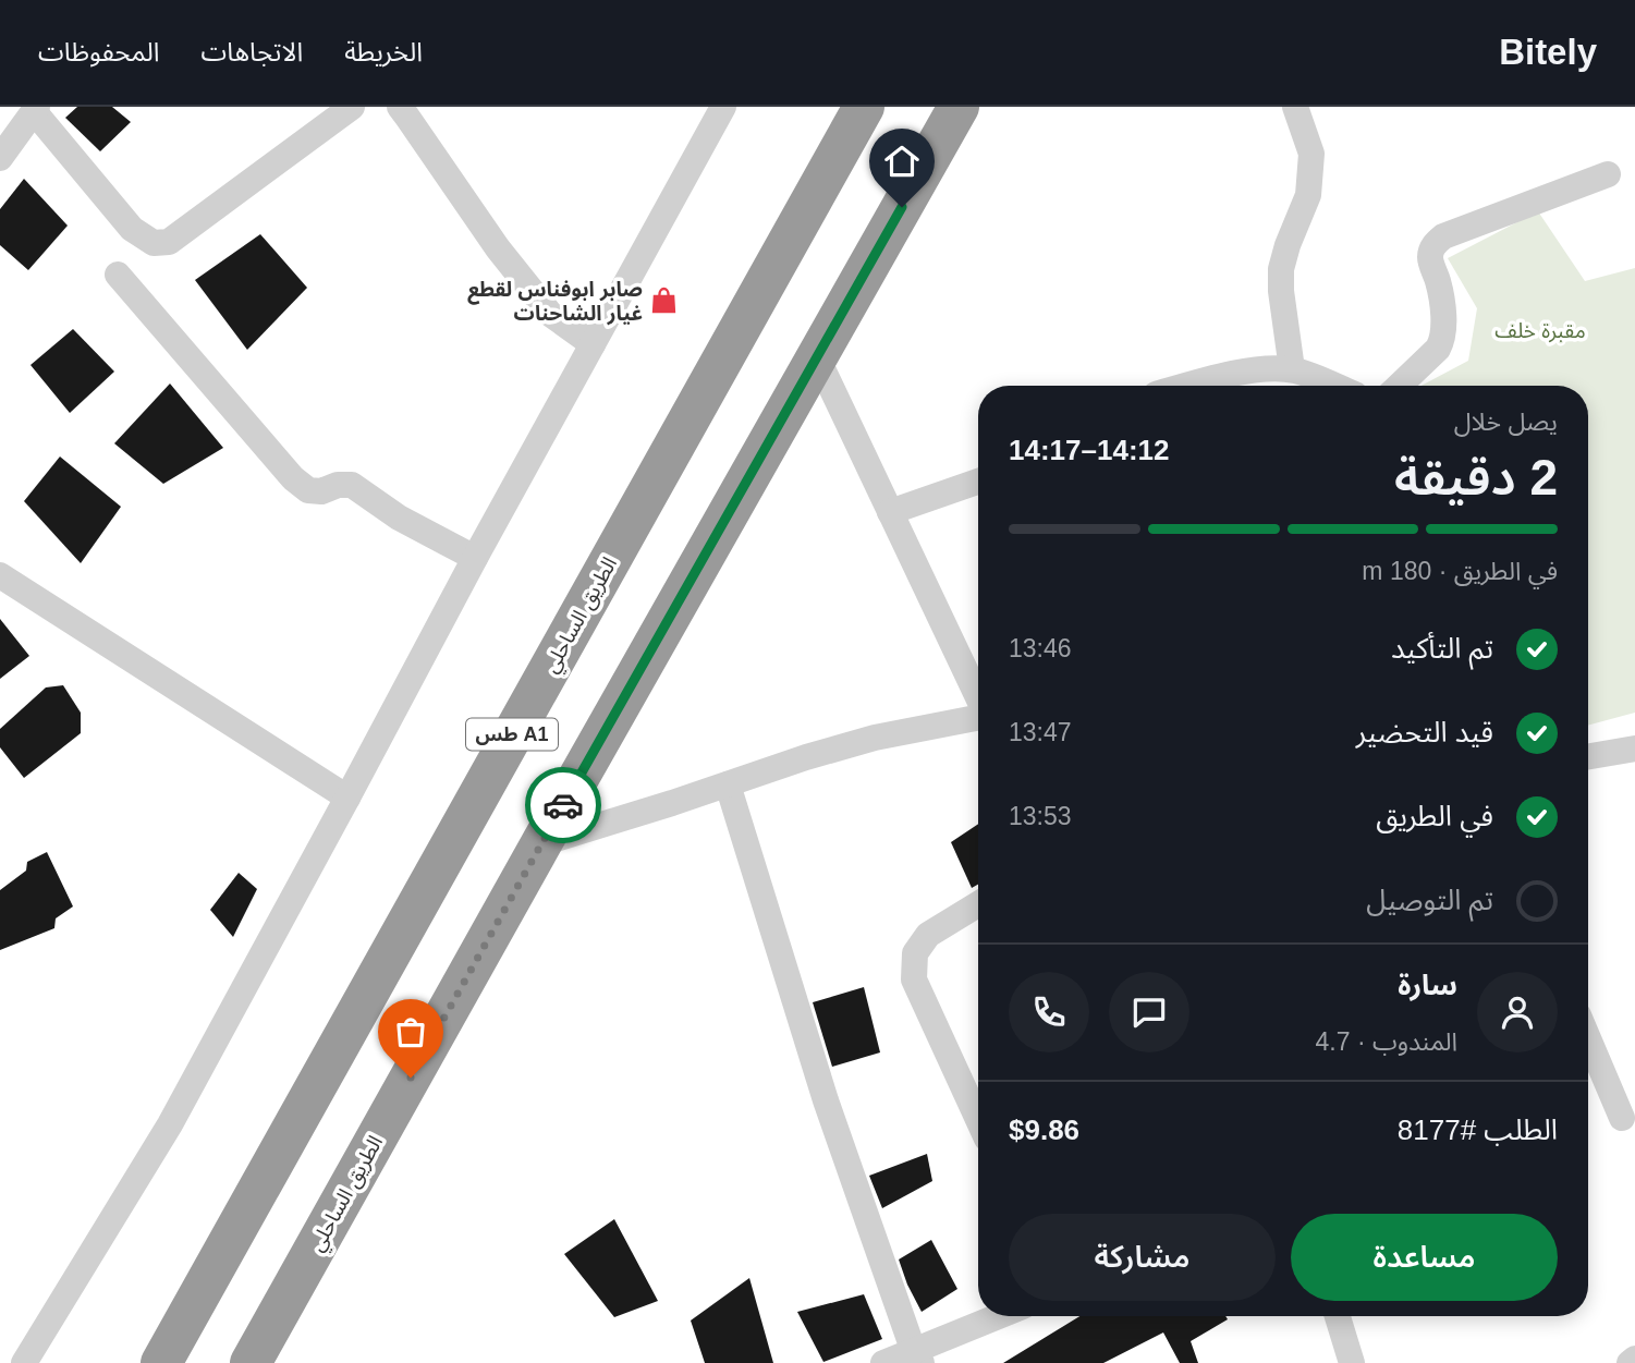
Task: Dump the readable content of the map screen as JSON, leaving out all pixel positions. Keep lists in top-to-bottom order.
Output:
{
  "streets": {
    "highway": ["الطريق الساحلي", "طس A1"]
  },
  "parks": ["مقبرة خلف"],
  "places": {
    "shop": ["صابر ابوفناس لقطع غيار الشاحنات"]
  },
  "page": {
    "header": "Bitely",
    "nav": ["الخريطة", "الاتجاهات", "المحفوظات"],
    "heading": ["2 دقيقة", "يصل خلال", "14:12–14:17"],
    "panel": [
      "سارة",
      "المندوب · 4.7",
      "الطلب #8177",
      "$9.86"
    ],
    "bar": "في الطريق · 180 m",
    "list": [
      ["تم التأكيد", "13:46"],
      ["قيد التحضير", "13:47"],
      ["في الطريق", "13:53"],
      "تم التوصيل"
    ],
    "buttons": ["مساعدة", "مشاركة"]
  }
}
